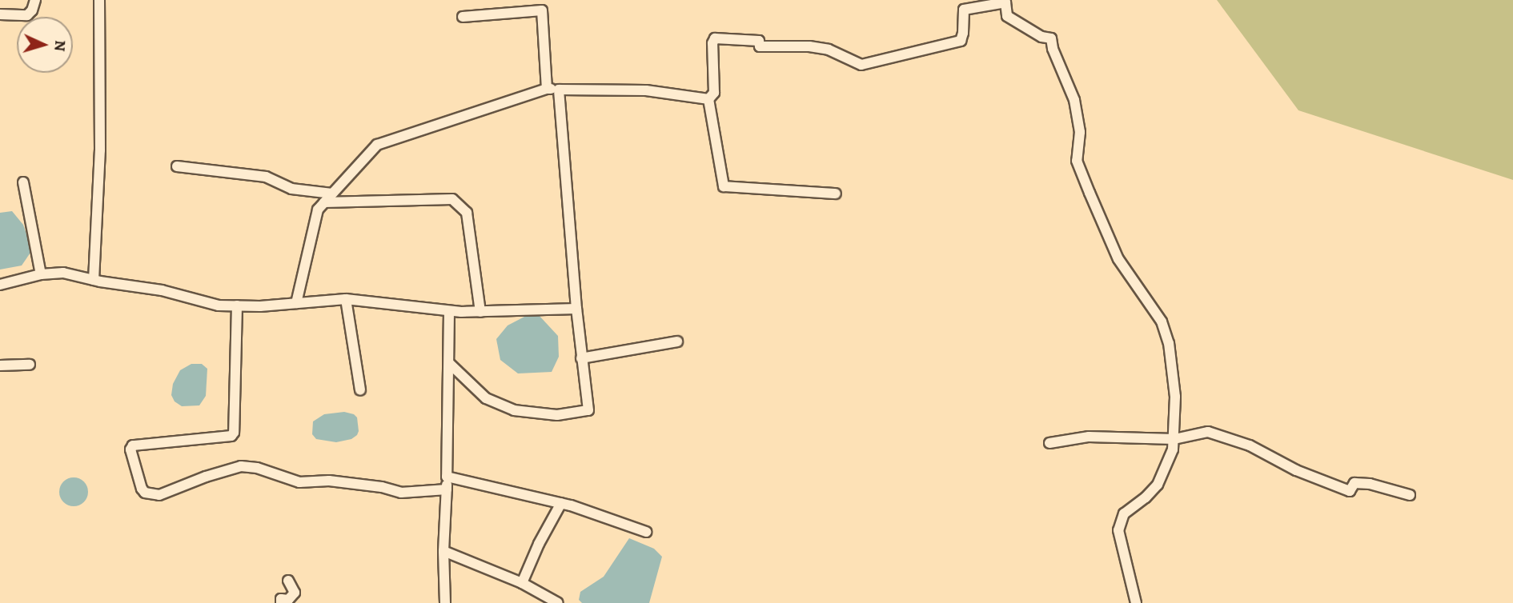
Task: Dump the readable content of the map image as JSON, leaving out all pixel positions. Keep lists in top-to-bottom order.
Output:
{
  "north": "right"
}
